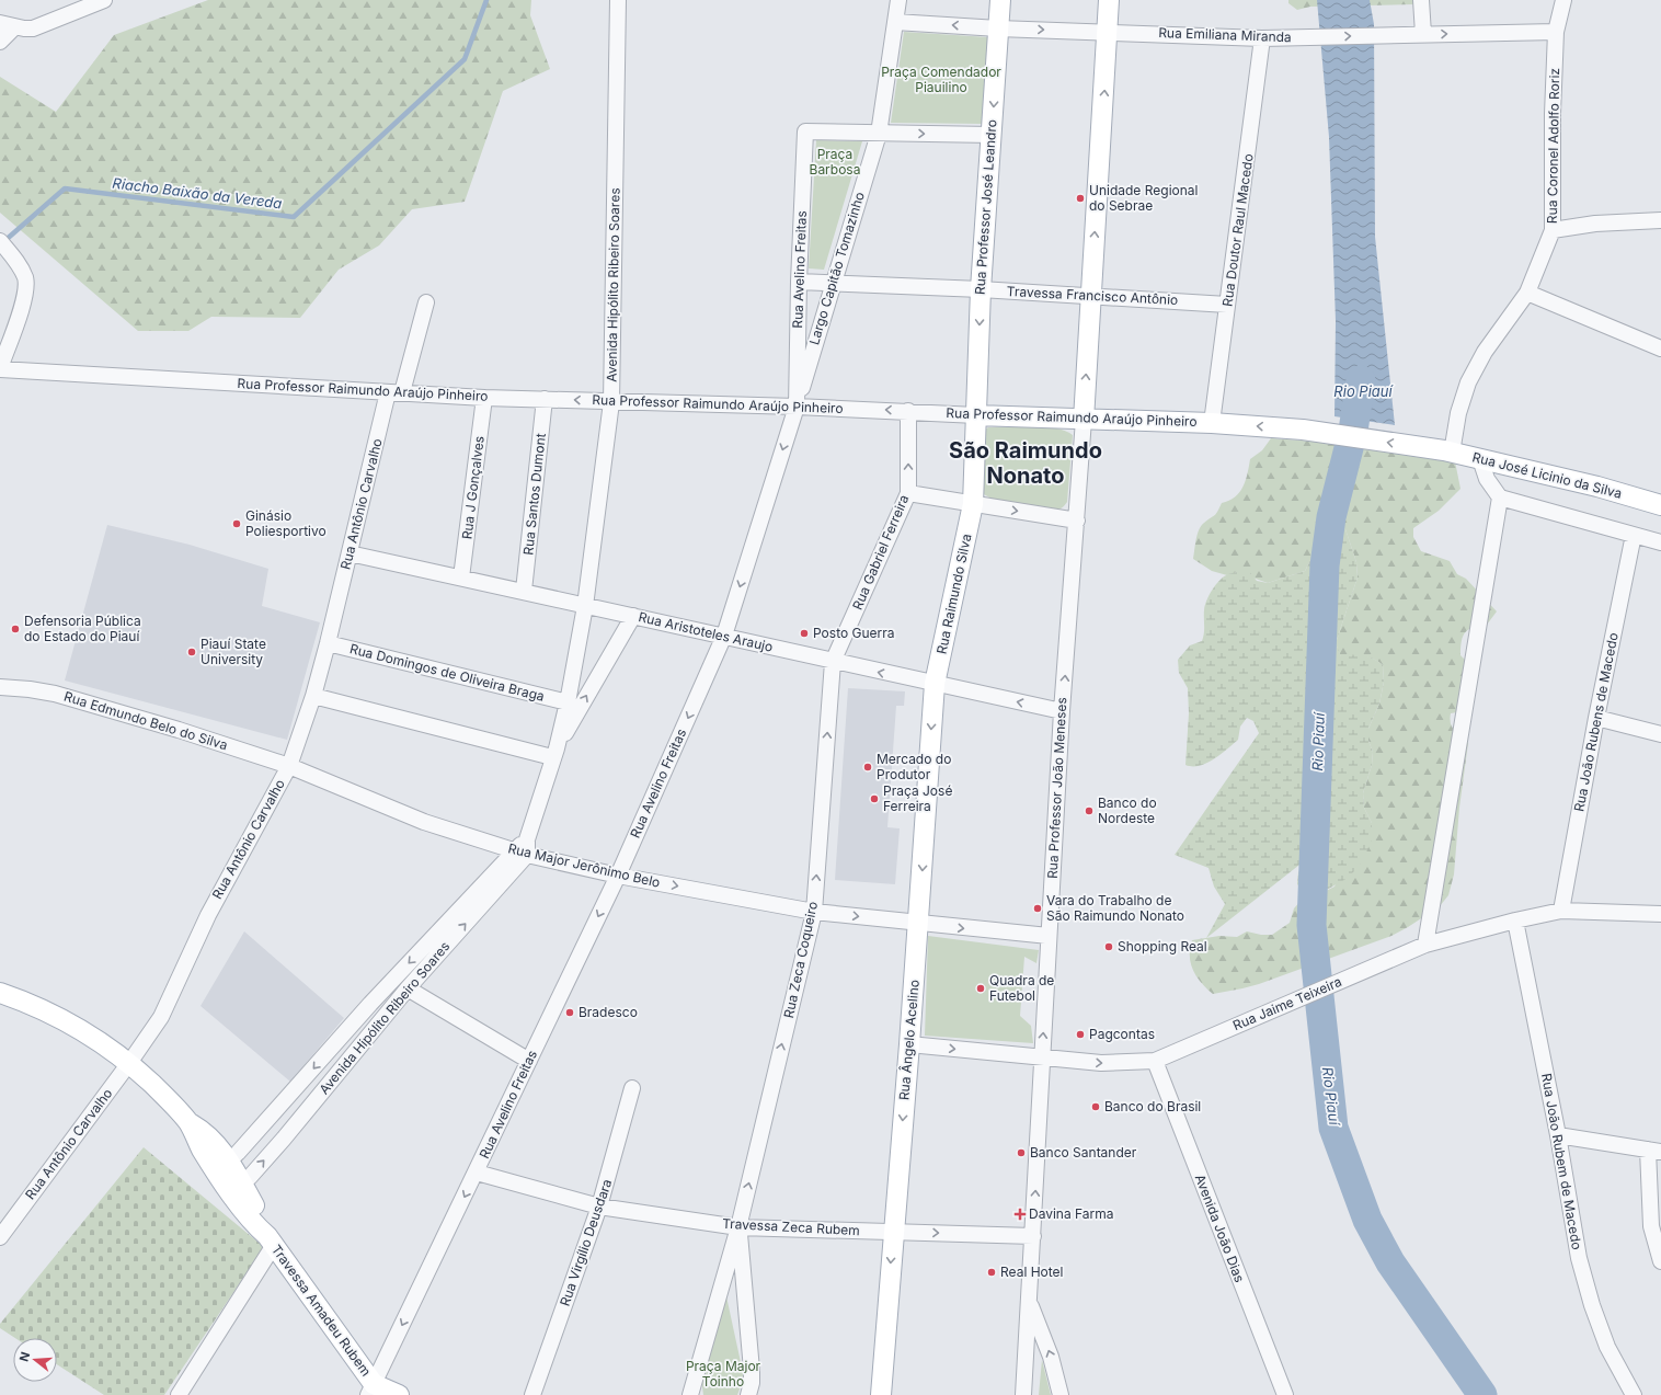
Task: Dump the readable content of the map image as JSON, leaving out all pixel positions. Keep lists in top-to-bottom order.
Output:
{
  "streets": {
    "main road": [
      "Rua Professor José Leandro",
      "Rua Professor Raimundo Araújo Pinheiro",
      "Rua José Licinio da Silva",
      "Rua Raimundo Silva",
      "Rua Ângelo Acelino",
      "Travessa Amadeu Rubem"
    ],
    "street": [
      "Rua Emiliana Miranda",
      "Rua Coronel Adolfo Roriz",
      "Rua Doutor Raul Macedo",
      "Largo Capitão Tomazinho",
      "Rua Avelino Freitas",
      "Avenida Hipólito Ribeiro Soares",
      "Travessa Francisco Antônio",
      "Rua J Gonçalves",
      "Rua Santos Dumont",
      "Rua Antônio Carvalho",
      "Rua Gabriel Ferreira",
      "Rua Aristoteles Araujo",
      "Rua Domingos de Oliveira Braga",
      "Rua Edmundo Belo do Silva",
      "Rua João Rubens de Macedo",
      "Rua Professor João Meneses",
      "Rua Major Jerônimo Belo",
      "Rua Zeca Coqueiro",
      "Rua Jaime Teixeira",
      "Rua João Rubem de Macedo",
      "Travessa Zeca Rubem",
      "Avenida João Dias",
      "Rua Virgílio Deusdara"
    ]
  },
  "crossings": [
    ["Rua Emiliana Miranda", "Rua Coronel Adolfo Roriz"],
    ["Rua Emiliana Miranda", "Rua Professor José Leandro"],
    ["Rua Emiliana Miranda", "Rua Doutor Raul Macedo"],
    ["Rua Emiliana Miranda", "Largo Capitão Tomazinho"],
    ["Rua Coronel Adolfo Roriz", "Rua Professor Raimundo Araújo Pinheiro"],
    ["Rua Coronel Adolfo Roriz", "Rua José Licinio da Silva"],
    ["Rua Professor José Leandro", "Travessa Francisco Antônio"],
    ["Rua Professor José Leandro", "Rua Professor Raimundo Araújo Pinheiro"],
    ["Rua Professor José Leandro", "Rua Raimundo Silva"],
    ["Rua Doutor Raul Macedo", "Travessa Francisco Antônio"],
    ["Rua Doutor Raul Macedo", "Rua Professor Raimundo Araújo Pinheiro"],
    ["Largo Capitão Tomazinho", "Rua Avelino Freitas"],
    ["Largo Capitão Tomazinho", "Travessa Francisco Antônio"],
    ["Largo Capitão Tomazinho", "Rua Professor Raimundo Araújo Pinheiro"],
    ["Rua Avelino Freitas", "Travessa Francisco Antônio"],
    ["Rua Avelino Freitas", "Rua Professor Raimundo Araújo Pinheiro"],
    ["Rua Avelino Freitas", "Rua Aristoteles Araujo"],
    ["Rua Avelino Freitas", "Rua Major Jerônimo Belo"],
    ["Rua Avelino Freitas", "Travessa Zeca Rubem"],
    ["Rua Avelino Freitas", "Travessa Amadeu Rubem"],
    ["Avenida Hipólito Ribeiro Soares", "Rua Professor Raimundo Araújo Pinheiro"],
    ["Avenida Hipólito Ribeiro Soares", "Rua Aristoteles Araujo"],
    ["Avenida Hipólito Ribeiro Soares", "Rua Domingos de Oliveira Braga"],
    ["Avenida Hipólito Ribeiro Soares", "Rua Major Jerônimo Belo"],
    ["Avenida Hipólito Ribeiro Soares", "Travessa Amadeu Rubem"],
    ["Rua Professor Raimundo Araújo Pinheiro", "Rua José Licinio da Silva"],
    ["Rua Professor Raimundo Araújo Pinheiro", "Rua J Gonçalves"],
    ["Rua Professor Raimundo Araújo Pinheiro", "Rua Santos Dumont"],
    ["Rua Professor Raimundo Araújo Pinheiro", "Rua Antônio Carvalho"],
    ["Rua Professor Raimundo Araújo Pinheiro", "Rua Gabriel Ferreira"],
    ["Rua Professor Raimundo Araújo Pinheiro", "Rua Professor João Meneses"],
    ["Rua J Gonçalves", "Rua Aristoteles Araujo"],
    ["Rua Santos Dumont", "Rua Aristoteles Araujo"],
    ["Rua Antônio Carvalho", "Rua Aristoteles Araujo"],
    ["Rua Antônio Carvalho", "Rua Domingos de Oliveira Braga"],
    ["Rua Antônio Carvalho", "Rua Edmundo Belo do Silva"],
    ["Rua Antônio Carvalho", "Rua Major Jerônimo Belo"],
    ["Rua Antônio Carvalho", "Travessa Amadeu Rubem"],
    ["Rua Gabriel Ferreira", "Rua Aristoteles Araujo"],
    ["Rua Gabriel Ferreira", "Rua Zeca Coqueiro"],
    ["Rua Raimundo Silva", "Rua Aristoteles Araujo"],
    ["Rua Raimundo Silva", "Rua Ângelo Acelino"],
    ["Rua Aristoteles Araujo", "Rua Professor João Meneses"],
    ["Rua Aristoteles Araujo", "Rua Zeca Coqueiro"],
    ["Rua Aristoteles Araujo", "Rua Ângelo Acelino"],
    ["Rua Edmundo Belo do Silva", "Rua Major Jerônimo Belo"],
    ["Rua João Rubens de Macedo", "Rua Jaime Teixeira"],
    ["Rua Professor João Meneses", "Rua Jaime Teixeira"],
    ["Rua Professor João Meneses", "Travessa Zeca Rubem"],
    ["Rua Major Jerônimo Belo", "Rua Zeca Coqueiro"],
    ["Rua Zeca Coqueiro", "Travessa Zeca Rubem"],
    ["Rua Jaime Teixeira", "Rua Ângelo Acelino"],
    ["Rua Jaime Teixeira", "Rua João Rubem de Macedo"],
    ["Rua Jaime Teixeira", "Avenida João Dias"],
    ["Rua Ângelo Acelino", "Travessa Zeca Rubem"],
    ["Travessa Zeca Rubem", "Rua Virgílio Deusdara"]
  ],
  "one_way": [
    "Rua Avelino Freitas",
    "Rua Professor João Meneses",
    "Rua Major Jerônimo Belo",
    "Rua Zeca Coqueiro",
    "Rua Ângelo Acelino"
  ],
  "districts": ["São Raimundo Nonato"],
  "water": ["Riacho Baixão da Vereda", "Rio Piauí"],
  "parks": ["Praça Comendador Piauilino", "Praça Barbosa", "Praça Major Toinho"],
  "places": {
    "other": [
      "Unidade Regional do Sebrae",
      "Ginásio Poliesportivo",
      "Defensoria Pública do Estado do Piauí",
      "Posto Guerra",
      "Piauí State University",
      "Mercado do Produtor",
      "Praça José Ferreira",
      "Banco do Nordeste",
      "Vara do Trabalho de São Raimundo Nonato",
      "Shopping Real",
      "Quadra de Futebol",
      "Bradesco",
      "Pagcontas",
      "Banco do Brasil",
      "Banco Santander",
      "Real Hotel"
    ],
    "health": ["Davina Farma"]
  },
  "north": "left"
}
